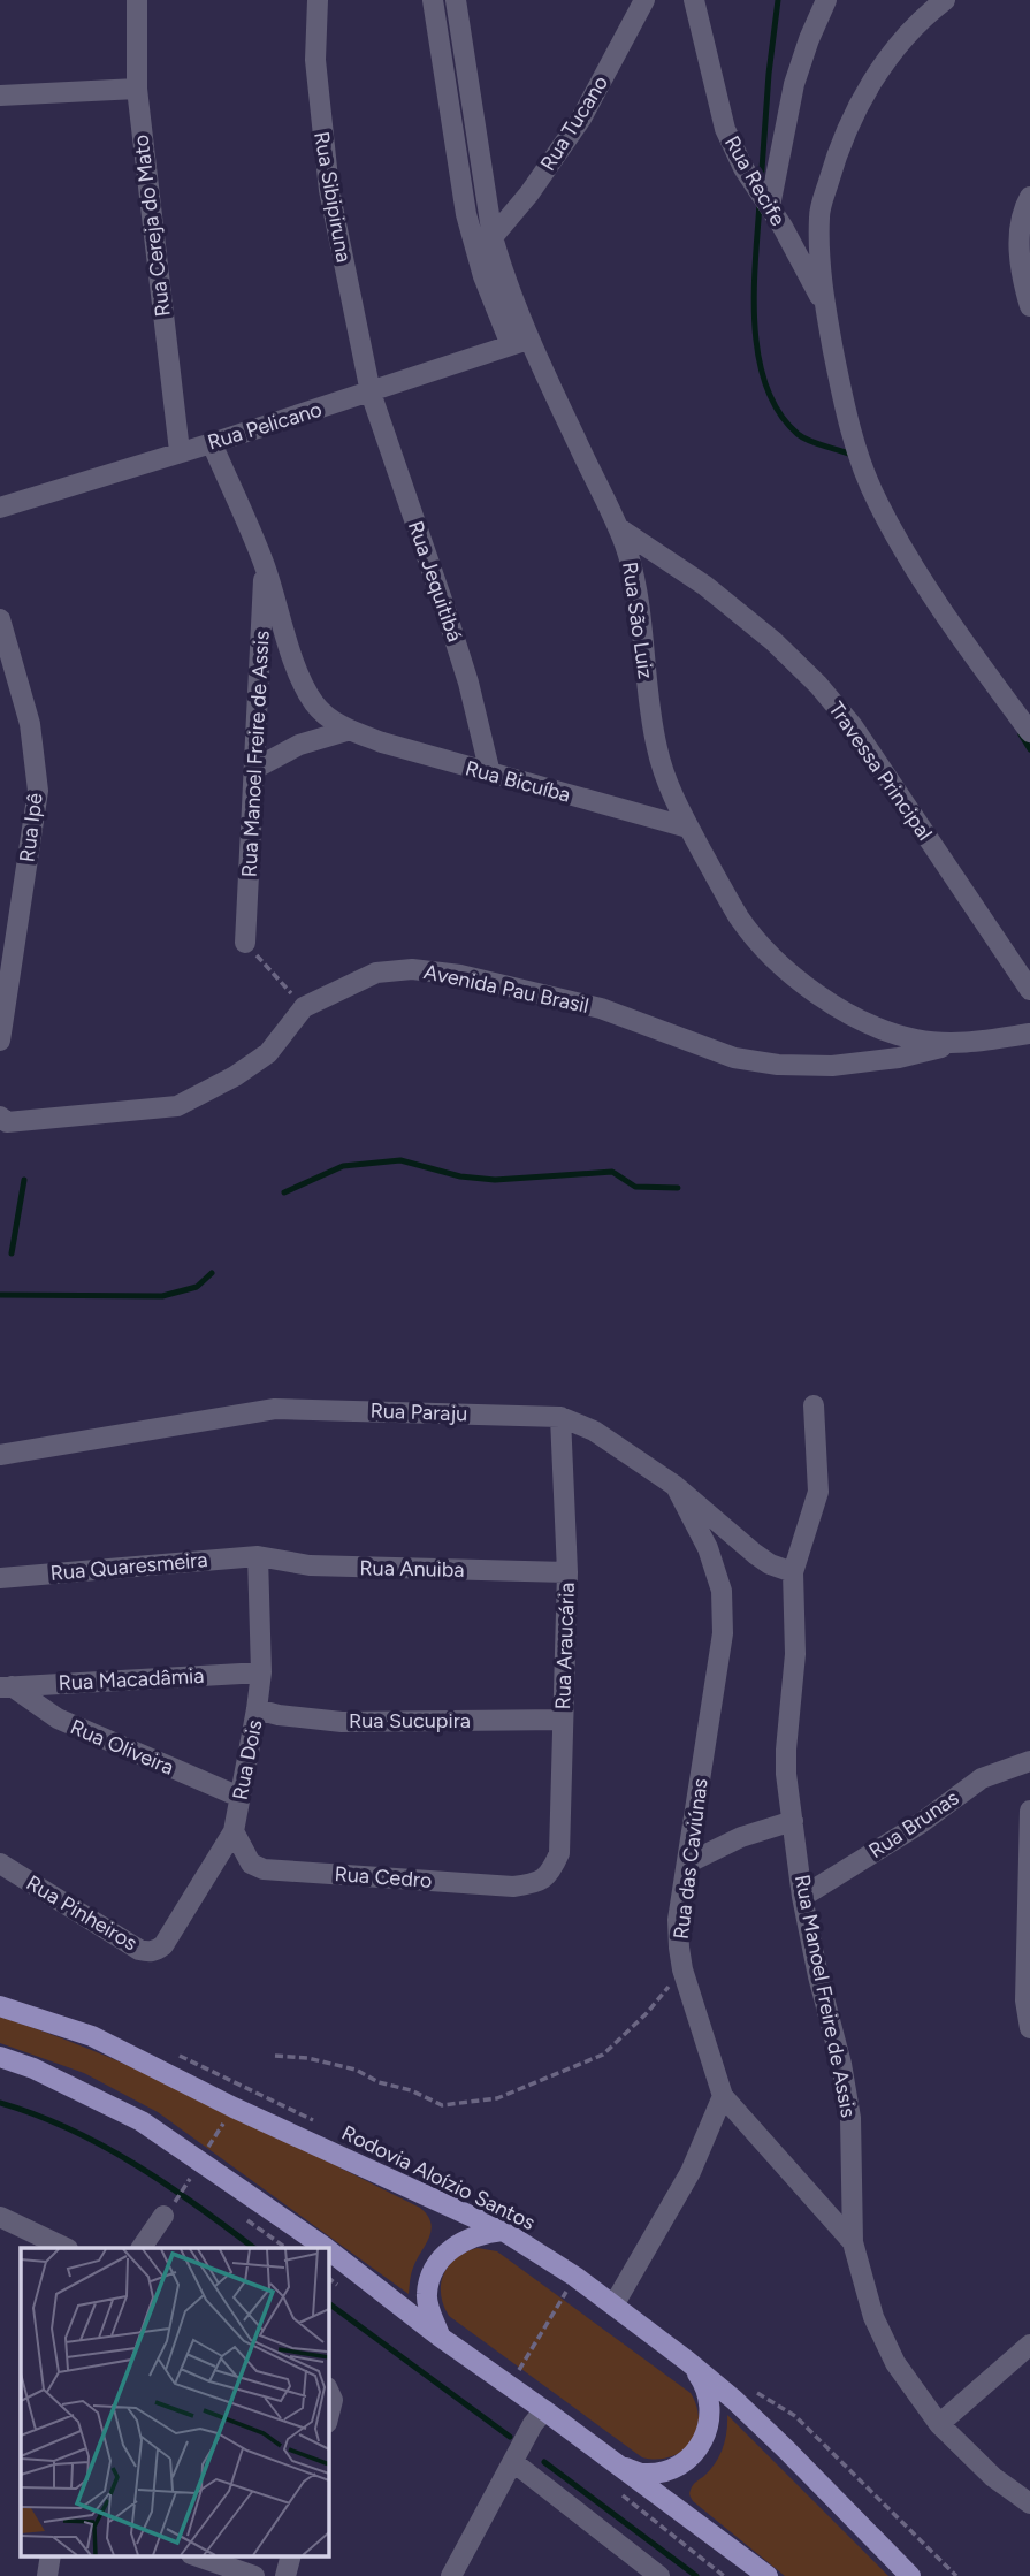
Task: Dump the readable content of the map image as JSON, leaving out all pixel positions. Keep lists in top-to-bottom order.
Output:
{
  "streets": {
    "main road": ["Rodovia Aloízio Santos"],
    "street": [
      "Rua Tucano",
      "Rua Recife",
      "Rua Sibipiruna",
      "Rua Cereja do Mato",
      "Rua Pelicano",
      "Rua Jequitibá",
      "Rua São Luiz",
      "Rua Manoel Freire de Assis",
      "Travessa Principal",
      "Rua Bicuíba",
      "Rua Ipê",
      "Avenida Pau Brasil",
      "Rua Paraju",
      "Rua Quaresmeira",
      "Rua Anuiba",
      "Rua Araucária",
      "Rua Macadâmia",
      "Rua Sucupira",
      "Rua Oliveira",
      "Rua Dois",
      "Rua Brunas",
      "Rua das Caviúnas",
      "Rua Cedro",
      "Rua Pinheiros"
    ]
  },
  "crossings": [
    ["Rua Tucano", "Rua São Luiz"],
    ["Rua Sibipiruna", "Rua Pelicano"],
    ["Rua Sibipiruna", "Rua Jequitibá"],
    ["Rua Cereja do Mato", "Rua Pelicano"],
    ["Rua Pelicano", "Rua Jequitibá"],
    ["Rua Pelicano", "Rua São Luiz"],
    ["Rua Pelicano", "Rua Bicuíba"],
    ["Rua Jequitibá", "Rua Bicuíba"],
    ["Rua São Luiz", "Travessa Principal"],
    ["Rua São Luiz", "Rua Bicuíba"],
    ["Rua São Luiz", "Avenida Pau Brasil"],
    ["Rua Manoel Freire de Assis", "Rua Bicuíba"],
    ["Rua Manoel Freire de Assis", "Rua Paraju"],
    ["Rua Manoel Freire de Assis", "Rua Brunas"],
    ["Rua Paraju", "Rua Araucária"],
    ["Rua Paraju", "Rua das Caviúnas"],
    ["Rua Quaresmeira", "Rua Anuiba"],
    ["Rua Quaresmeira", "Rua Dois"],
    ["Rua Anuiba", "Rua Araucária"],
    ["Rua Anuiba", "Rua Dois"],
    ["Rua Araucária", "Rua Sucupira"],
    ["Rua Araucária", "Rua Cedro"],
    ["Rua Macadâmia", "Rua Oliveira"],
    ["Rua Macadâmia", "Rua Dois"],
    ["Rua Sucupira", "Rua Dois"],
    ["Rua Oliveira", "Rua Dois"],
    ["Rua Dois", "Rua Cedro"],
    ["Rua Dois", "Rua Pinheiros"]
  ]
}
